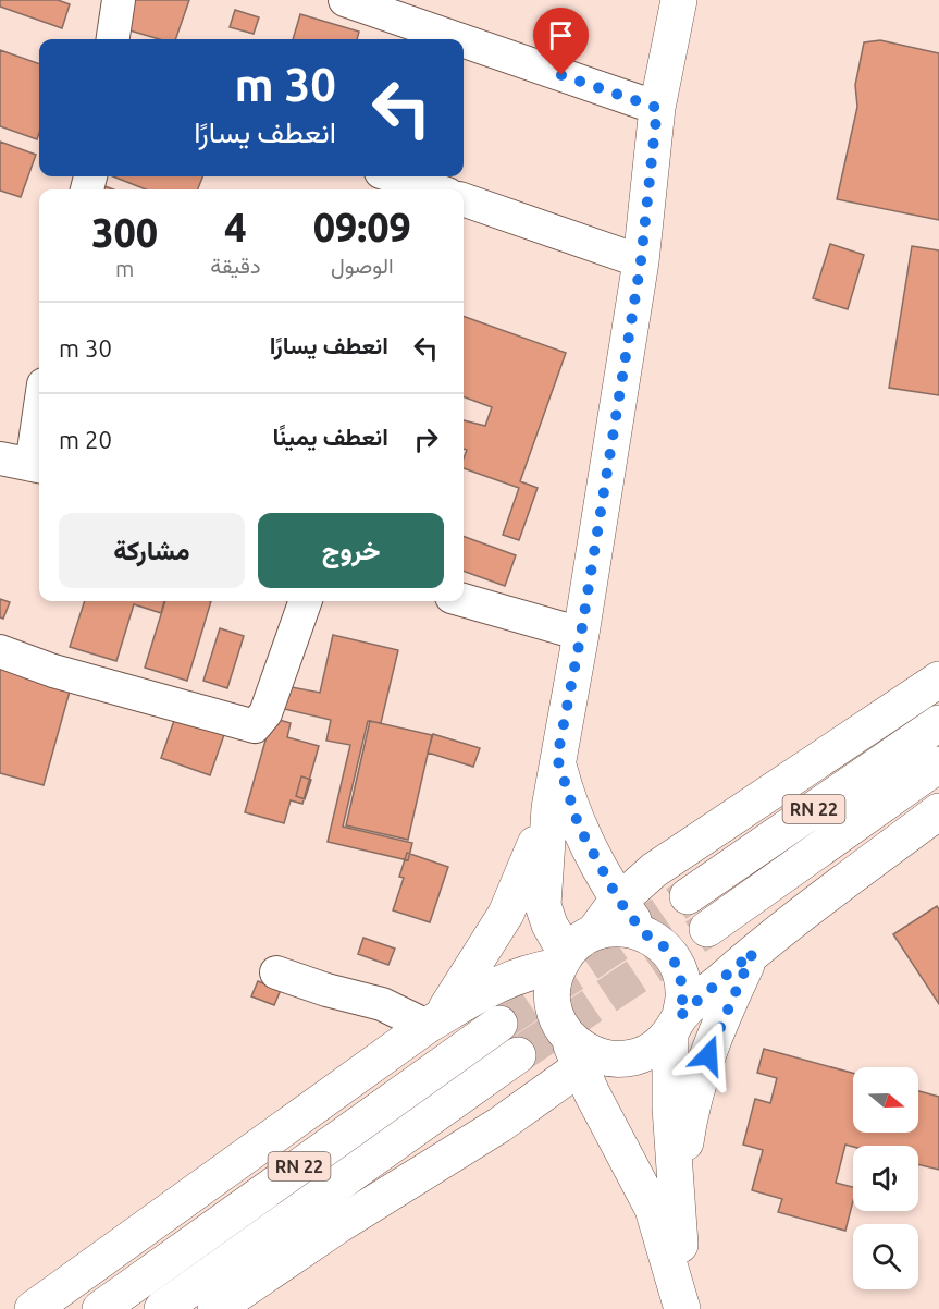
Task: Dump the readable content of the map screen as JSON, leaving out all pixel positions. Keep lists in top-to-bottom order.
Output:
{
  "streets": {
    "main road": ["RN 22"]
  },
  "north": "right",
  "page": {
    "turn": ["30 m", "انعطف يسارًا"],
    "eta": [
      "09:09",
      "الوصول",
      "4",
      "دقيقة",
      "300",
      "m"
    ],
    "list": [
      {
        "name": "انعطف يسارًا",
        "value": "30 m"
      },
      {
        "name": "انعطف يمينًا",
        "value": "20 m"
      }
    ],
    "buttons": ["خروج", "مشاركة"]
  }
}
